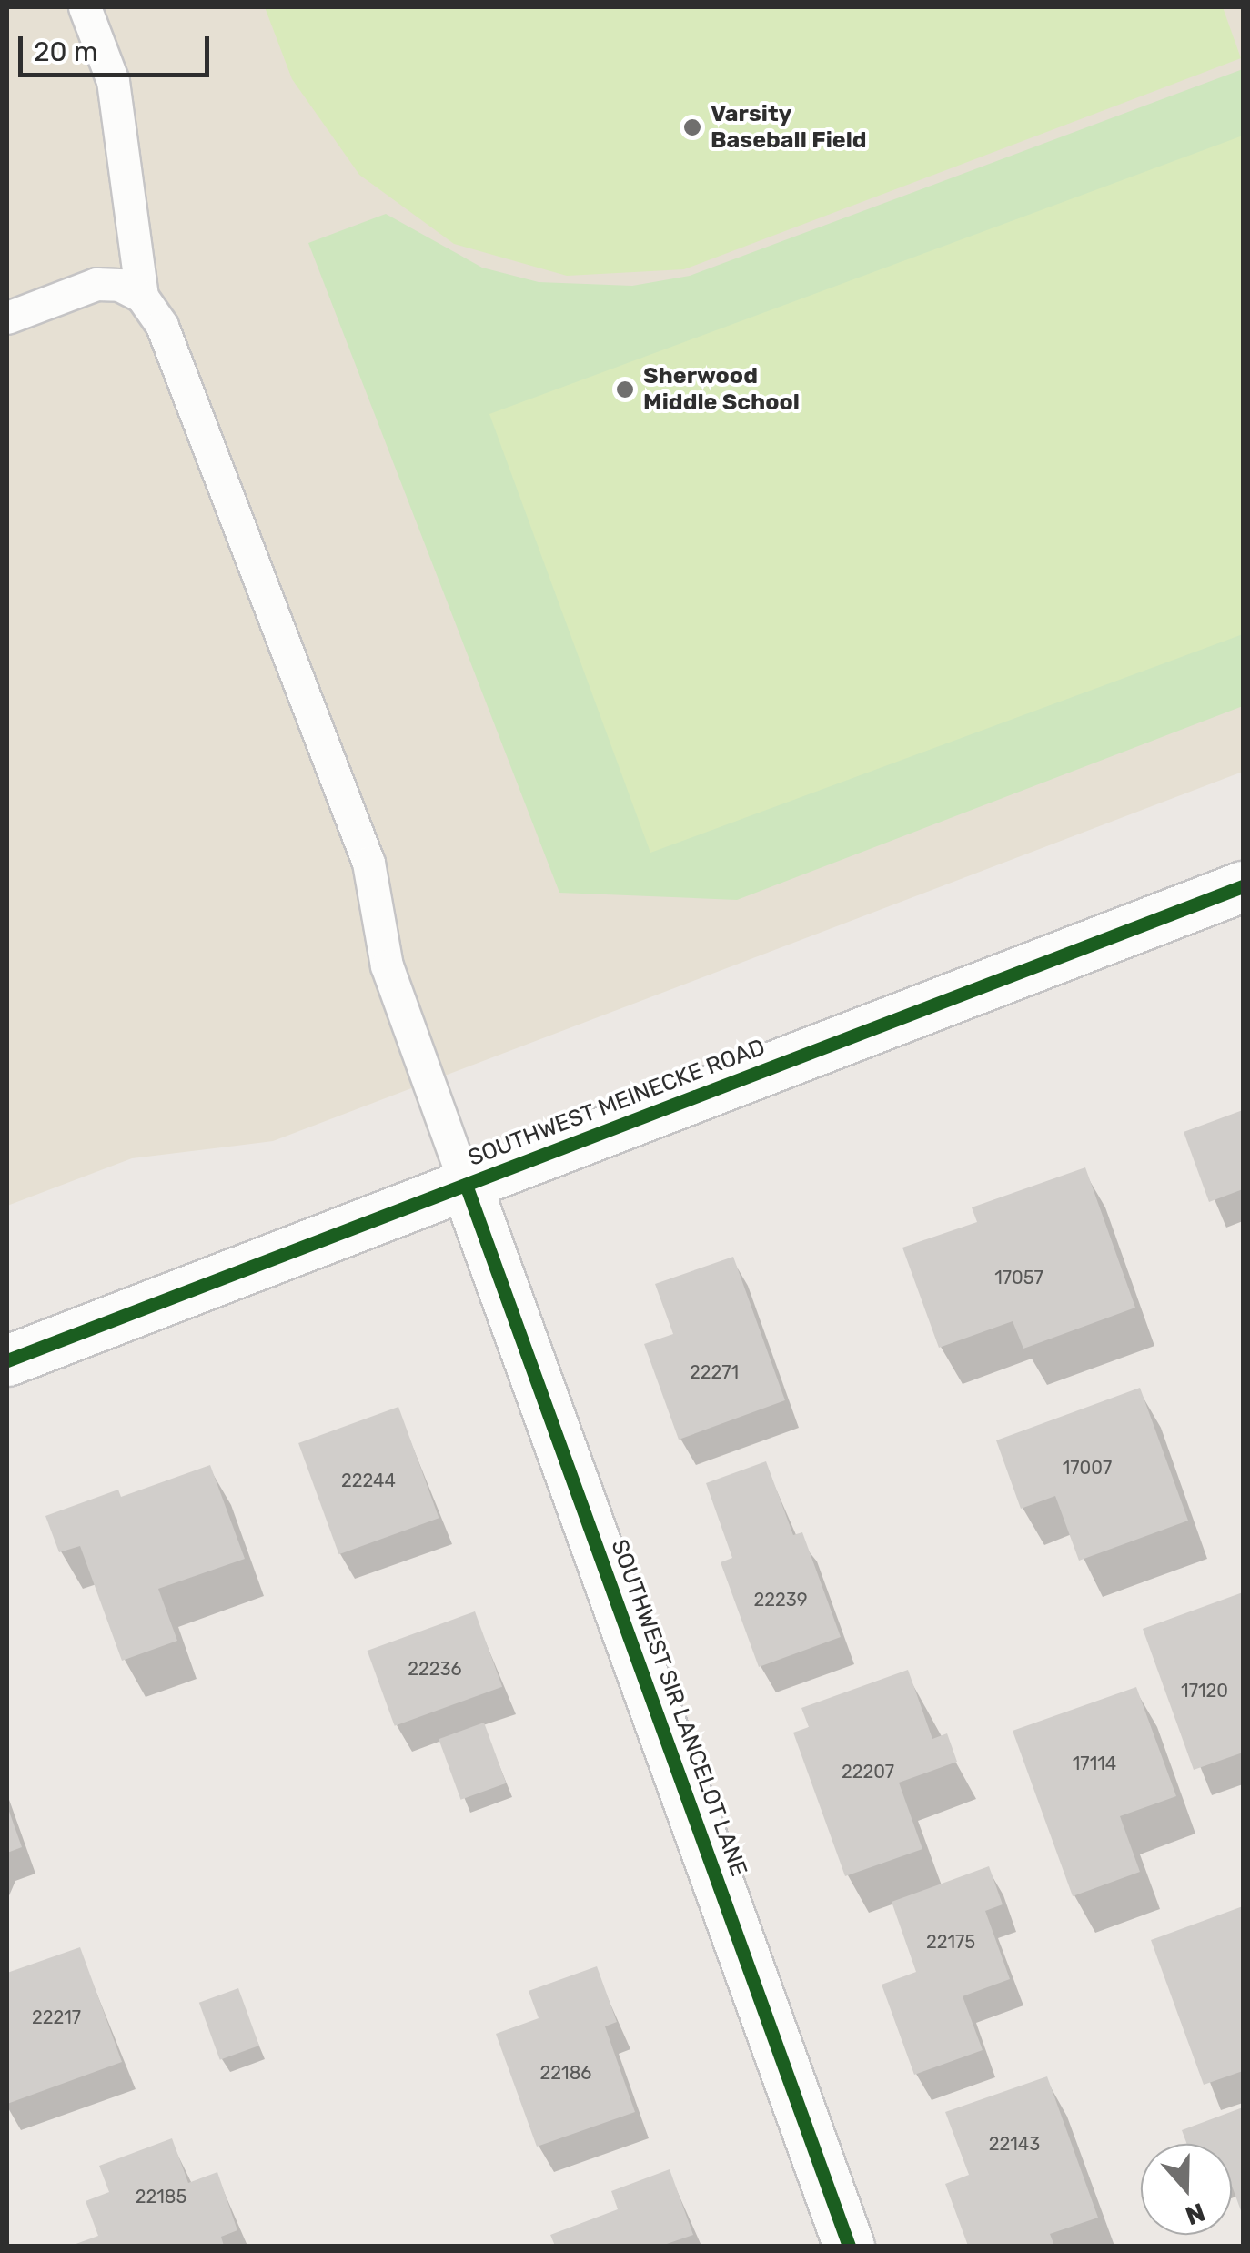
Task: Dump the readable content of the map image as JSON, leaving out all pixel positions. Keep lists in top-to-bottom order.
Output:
{
  "streets": {
    "main road": ["SOUTHWEST MEINECKE ROAD", "SOUTHWEST SIR LANCELOT LANE"]
  },
  "crossings": [
    ["SOUTHWEST MEINECKE ROAD", "SOUTHWEST SIR LANCELOT LANE"]
  ],
  "places": ["Varsity Baseball Field", "Sherwood Middle School"],
  "house_numbers": [
    "17057",
    "22271",
    "17007",
    "22244",
    "22239",
    "22236",
    "17120",
    "17114",
    "22207",
    "22175",
    "22217",
    "22186",
    "22143",
    "22185"
  ],
  "scale_bar": "20 m",
  "north": "bottom"
}
